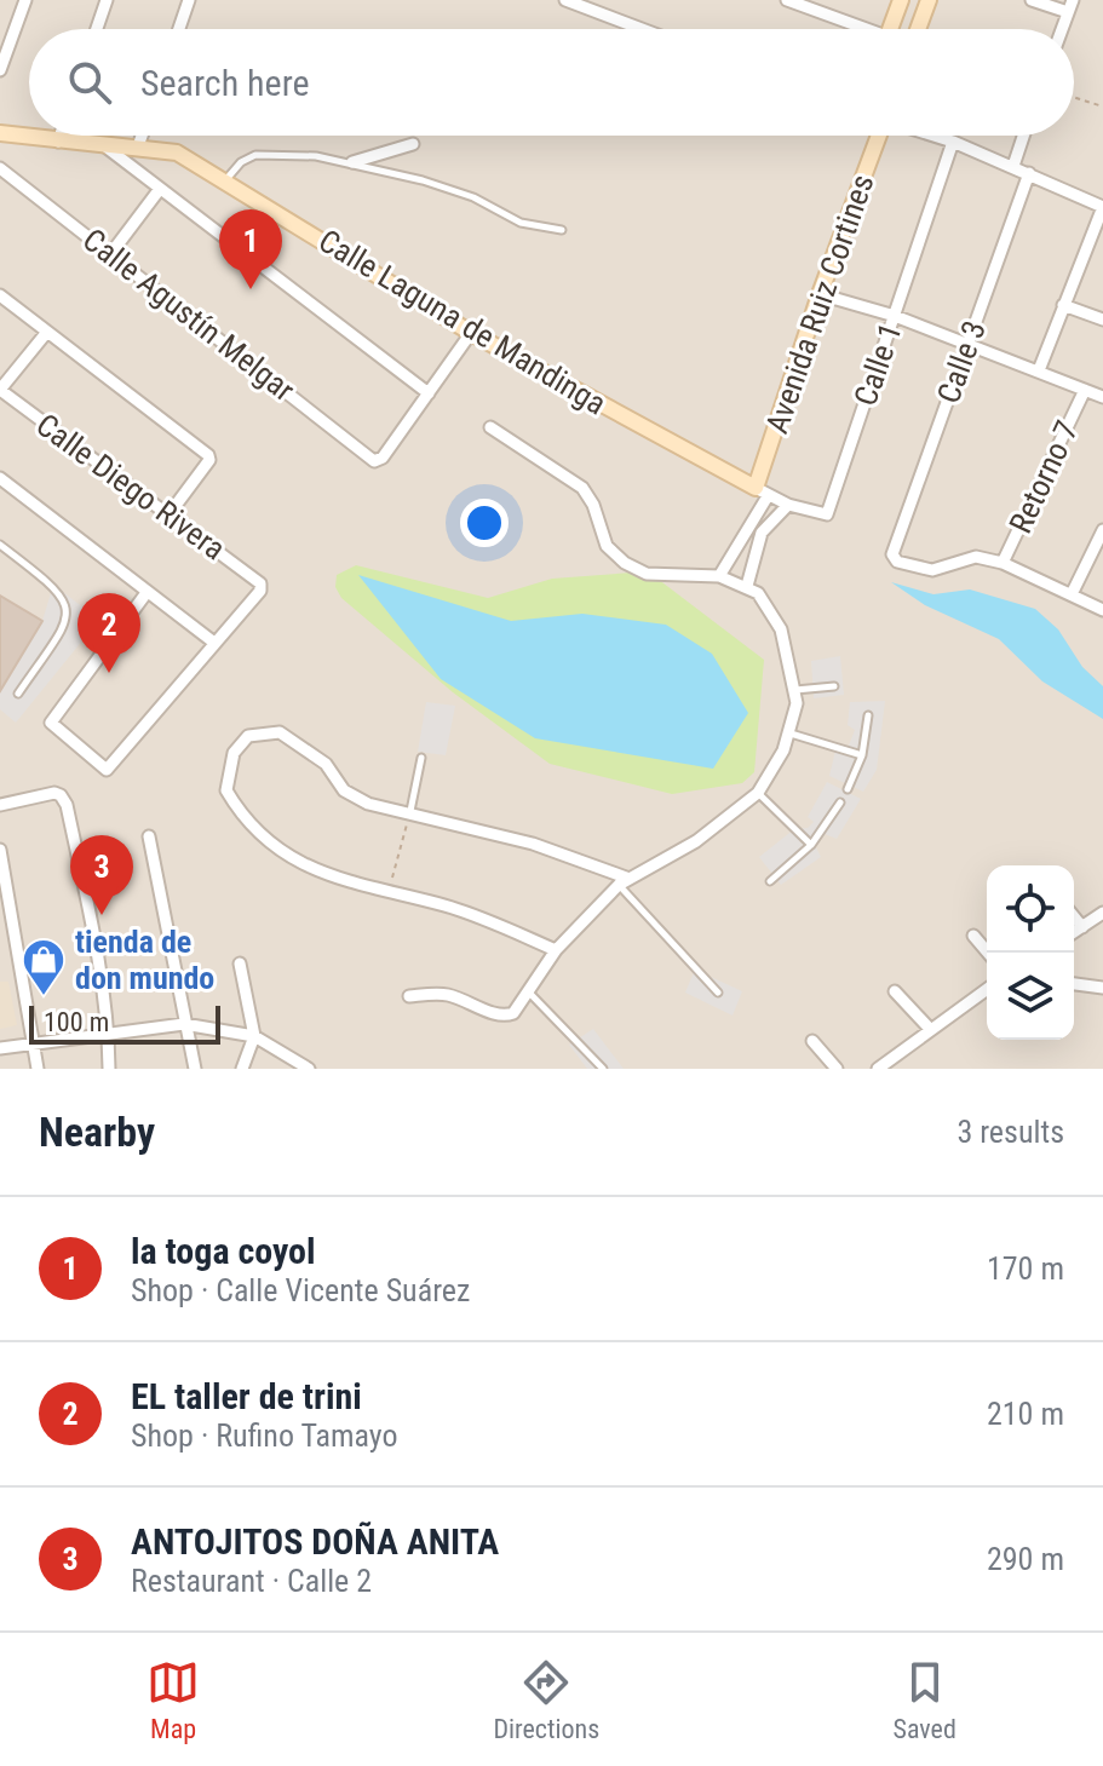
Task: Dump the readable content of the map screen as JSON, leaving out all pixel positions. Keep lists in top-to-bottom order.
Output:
{
  "streets": {
    "street": [
      "Avenida Ruiz Cortines",
      "Calle Agustín Melgar",
      "Calle Laguna de Mandinga",
      "Calle 3",
      "Calle 1",
      "Retorno 7",
      "Calle Diego Rivera"
    ]
  },
  "crossings": [
    ["Avenida Ruiz Cortines", "Calle Laguna de Mandinga"],
    ["Avenida Ruiz Cortines", "Calle 1"],
    ["Calle Laguna de Mandinga", "Calle 1"],
    ["Calle 3", "Retorno 7"]
  ],
  "places": {
    "shop": ["tienda de don mundo"]
  },
  "scale_bar": "100 m",
  "page": {
    "search": "Search here",
    "pins": ["1", "2", "3"],
    "scale": "100 m",
    "heading": ["Nearby", "3 results"],
    "list": [
      {
        "mark": "1",
        "name": "la toga coyol",
        "note": "Shop · Calle Vicente Suárez",
        "value": "170 m"
      },
      {
        "mark": "2",
        "name": "EL taller de trini",
        "note": "Shop · Rufino Tamayo",
        "value": "210 m"
      },
      {
        "mark": "3",
        "name": "ANTOJITOS DOÑA ANITA",
        "note": "Restaurant · Calle 2",
        "value": "290 m"
      }
    ],
    "nav": ["Map", "Directions", "Saved"]
  }
}
